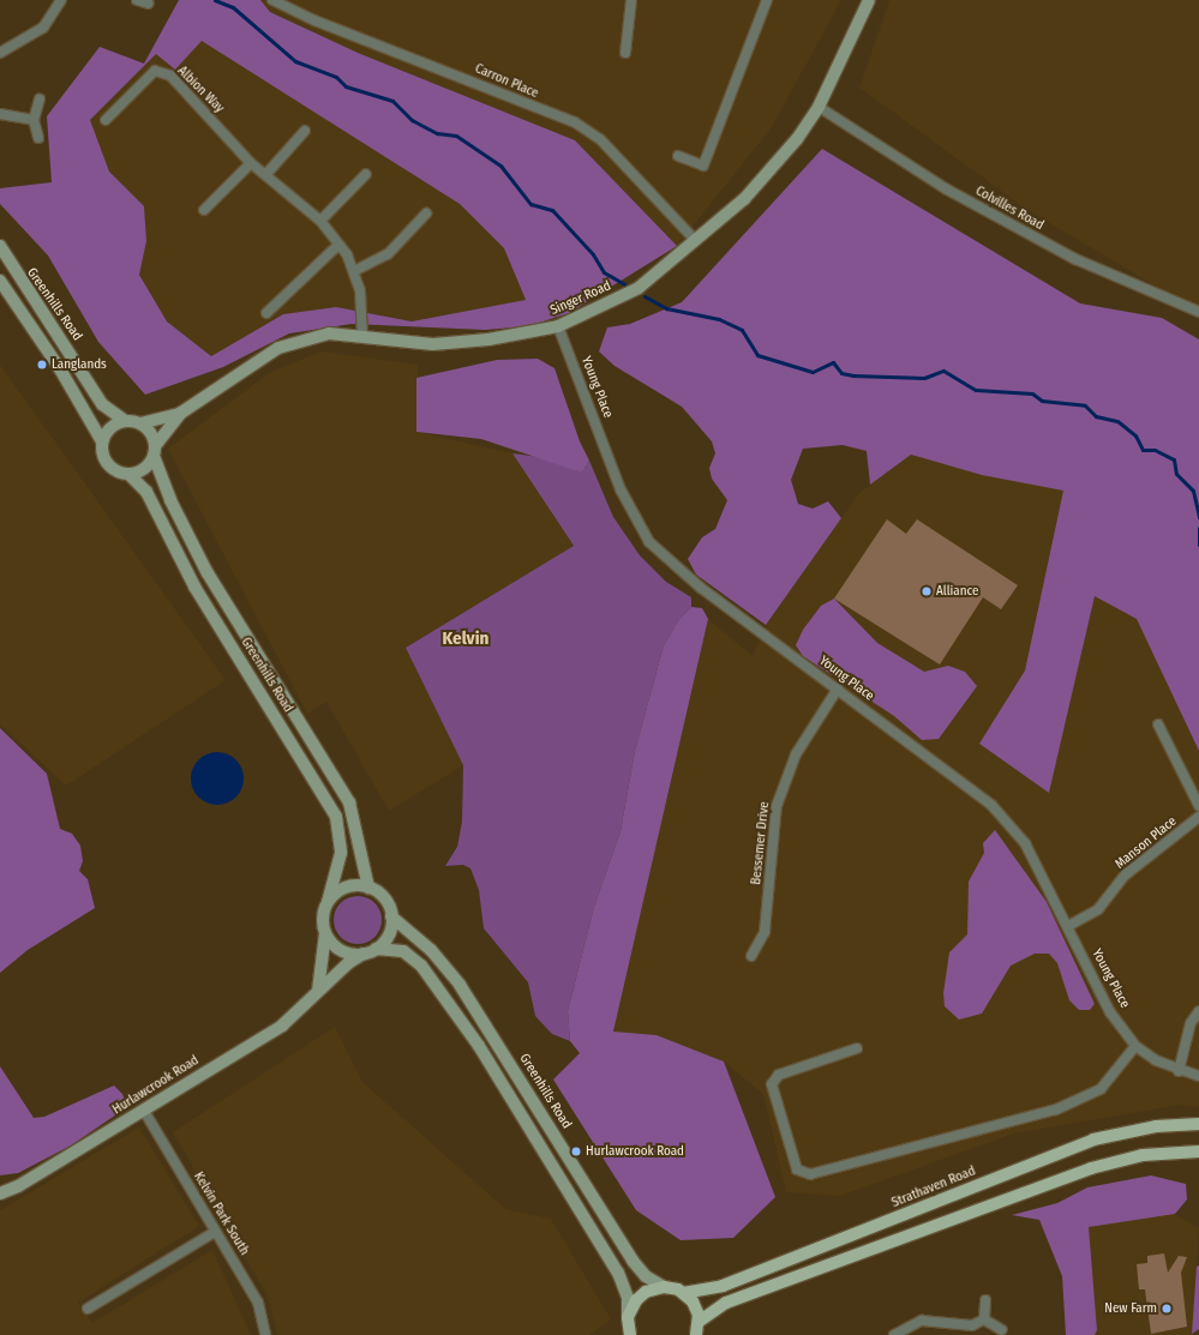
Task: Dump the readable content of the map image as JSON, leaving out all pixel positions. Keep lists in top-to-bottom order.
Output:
{
  "streets": {
    "main road": ["Strathaven Road"],
    "street": [
      "Carron Place",
      "Albion Way",
      "Colvilles Road",
      "Singer Road",
      "Greenhills Road",
      "Young Place",
      "Bessemer Drive",
      "Manson Place",
      "Hurlawcrook Road",
      "Kelvin Park South"
    ]
  },
  "crossings": [
    ["Carron Place", "Singer Road"],
    ["Albion Way", "Singer Road"],
    ["Colvilles Road", "Singer Road"],
    ["Singer Road", "Greenhills Road"],
    ["Singer Road", "Young Place"],
    ["Greenhills Road", "Hurlawcrook Road"],
    ["Young Place", "Bessemer Drive"],
    ["Young Place", "Manson Place"],
    ["Hurlawcrook Road", "Kelvin Park South"]
  ],
  "districts": ["Kelvin"],
  "places": [
    "Langlands",
    "Alliance",
    "Hurlawcrook Road",
    "New Farm"
  ]
}
